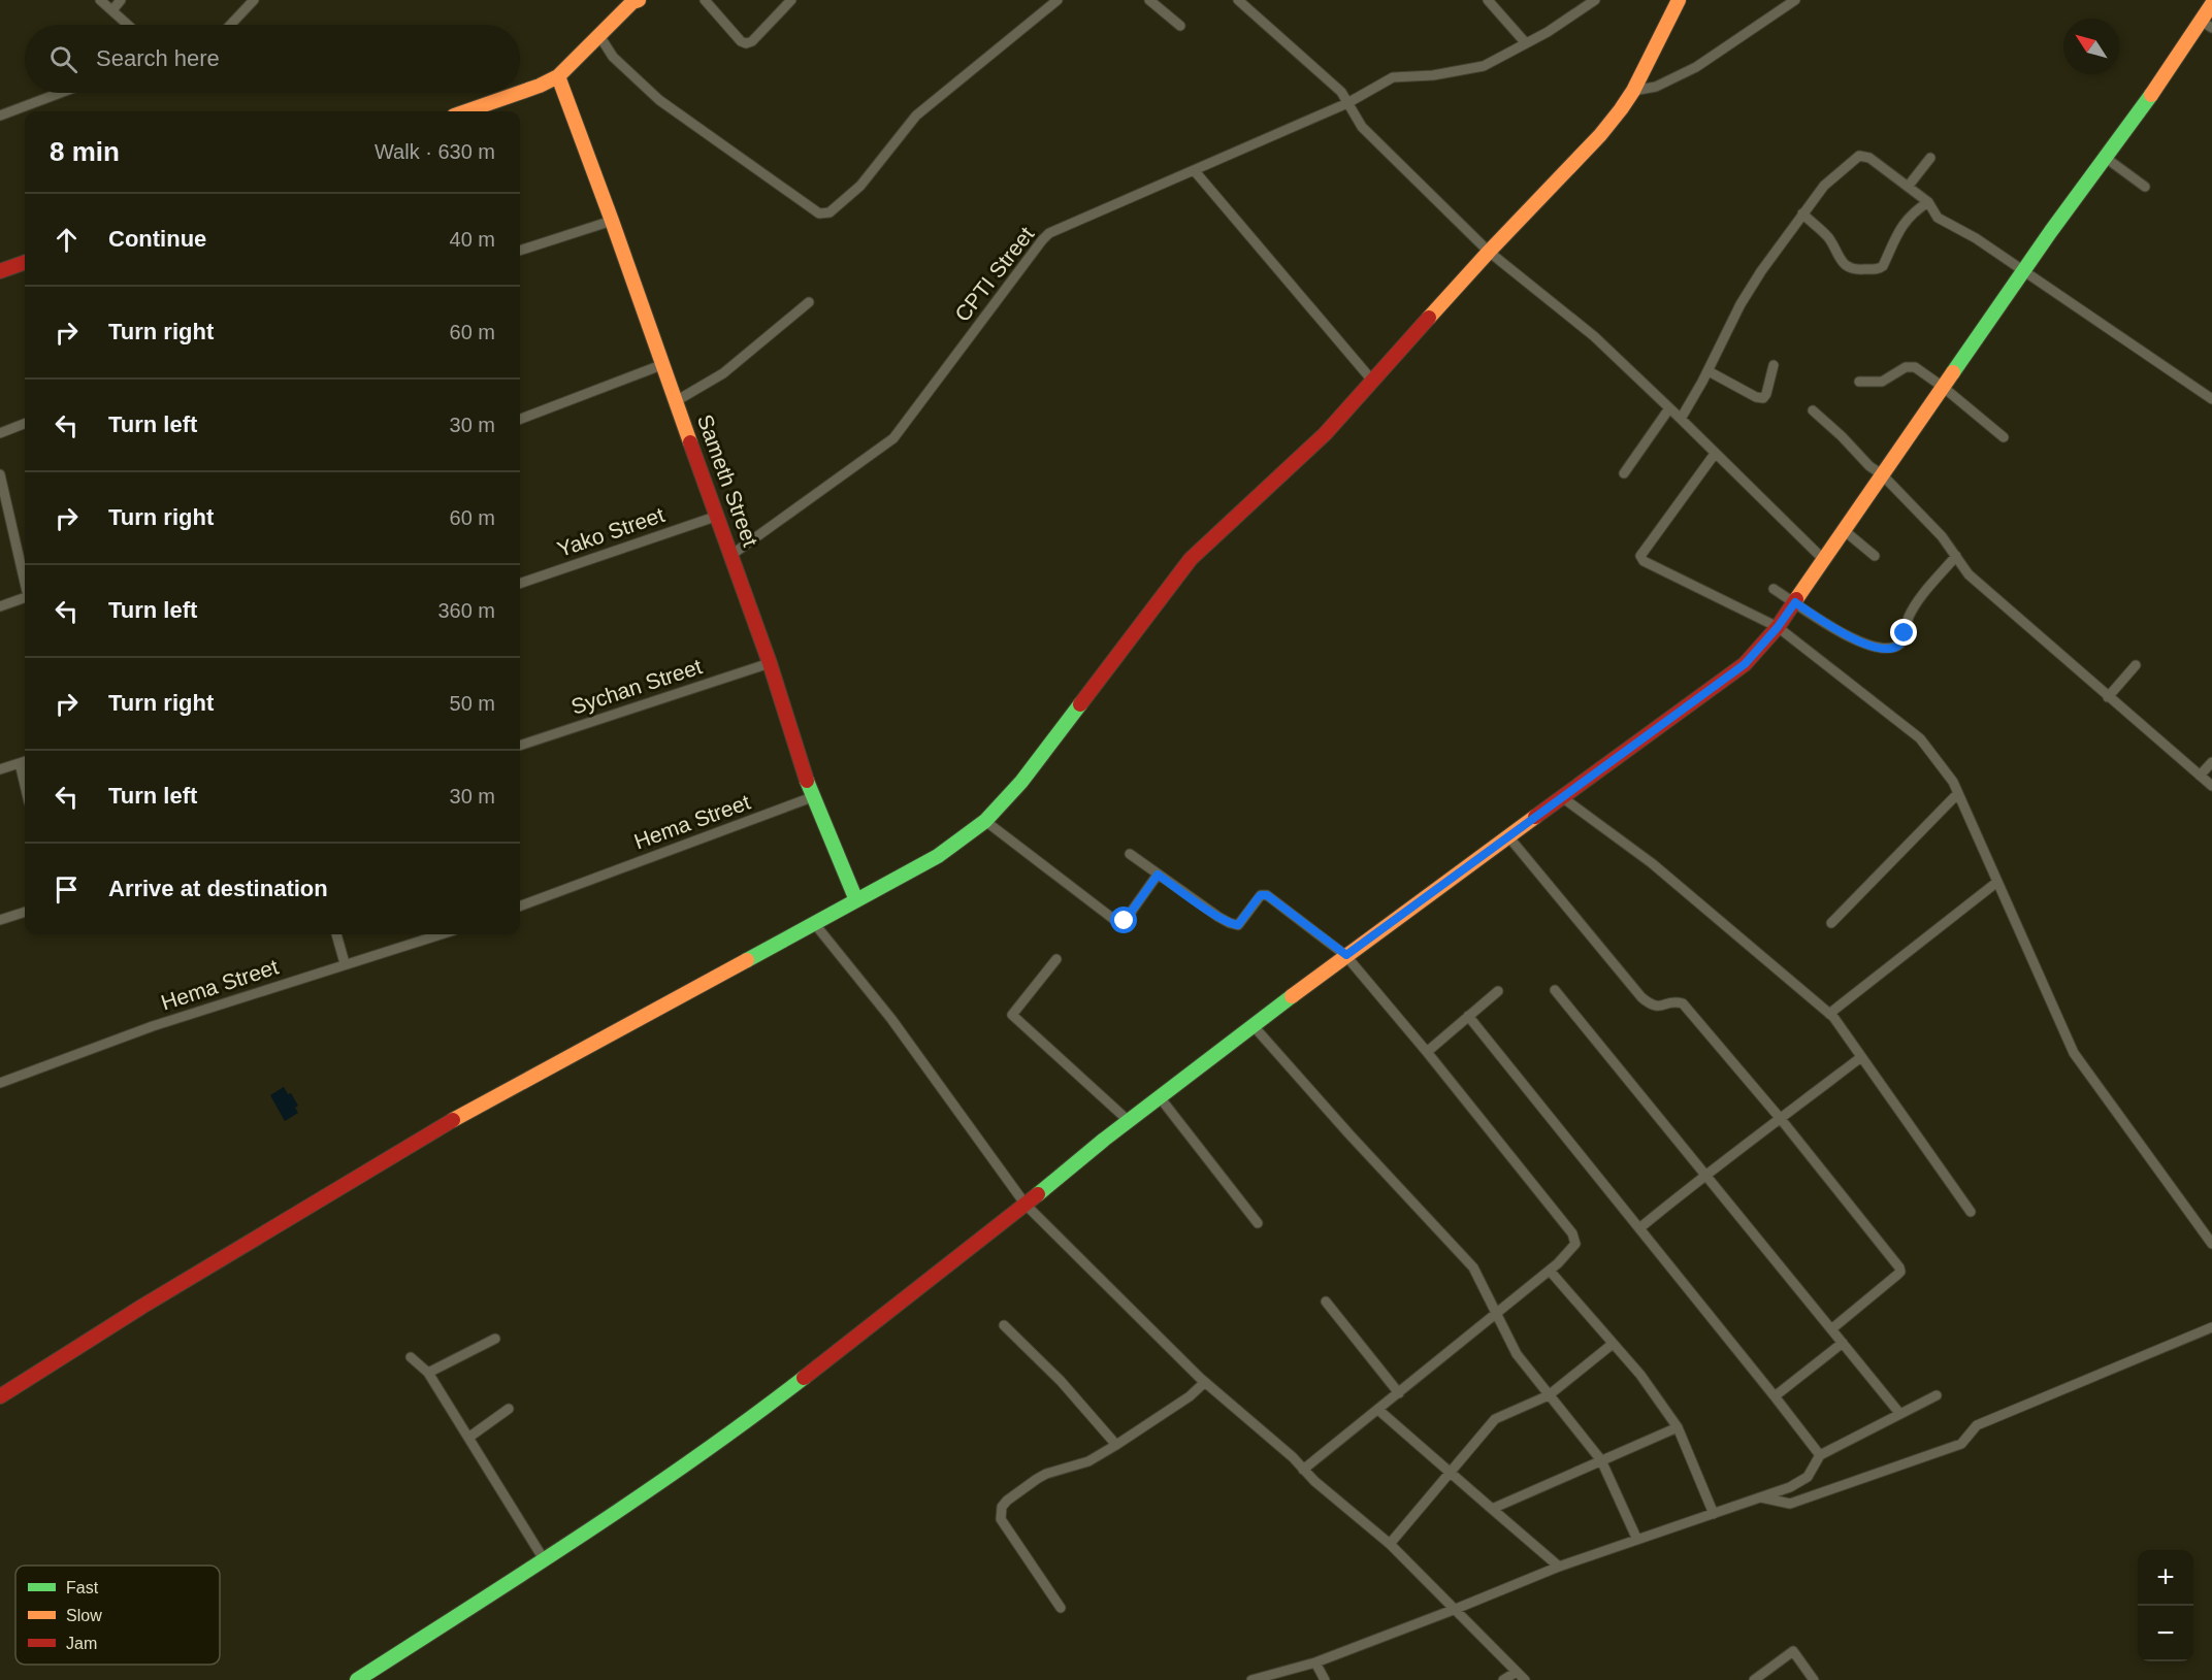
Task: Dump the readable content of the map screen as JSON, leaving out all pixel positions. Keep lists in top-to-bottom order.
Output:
{
  "streets": {
    "street": [
      "CPTI Street",
      "Sameth Street",
      "Yako Street",
      "Sychan Street",
      "Hema Street"
    ]
  },
  "crossings": [
    ["CPTI Street", "Sameth Street"],
    ["Sameth Street", "Yako Street"],
    ["Sameth Street", "Sychan Street"],
    ["Sameth Street", "Hema Street"]
  ],
  "legend": ["Fast", "Slow", "Jam"],
  "north": "top left",
  "page": {
    "search": "Search here",
    "heading": ["8 min", "Walk · 630 m"],
    "list": [
      ["Continue", "40 m"],
      ["Turn right", "60 m"],
      ["Turn left", "30 m"],
      ["Turn right", "60 m"],
      ["Turn left", "360 m"],
      ["Turn right", "50 m"],
      ["Turn left", "30 m"],
      "Arrive at destination"
    ],
    "map_buttons": ["+", "−"]
  }
}
